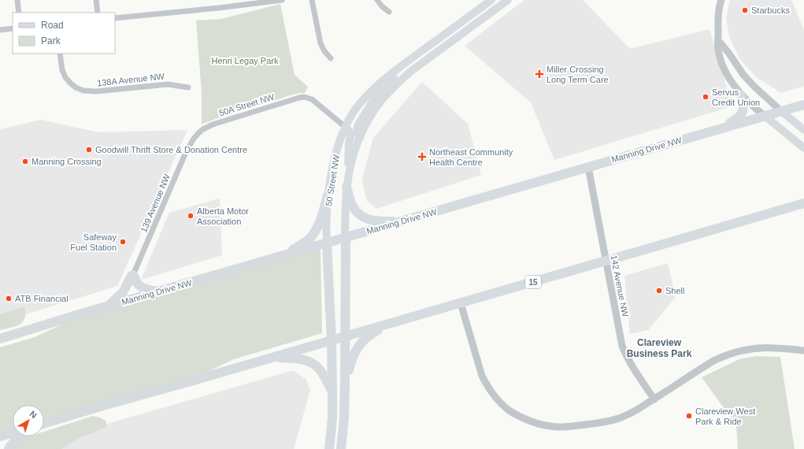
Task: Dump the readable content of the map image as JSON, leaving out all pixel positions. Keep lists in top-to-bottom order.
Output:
{
  "streets": {
    "main road": ["Manning Drive NW", "50 Street NW", "15"],
    "street": [
      "138A Avenue NW",
      "50A Street NW",
      "139 Avenue NW",
      "142 Avenue NW"
    ]
  },
  "crossings": [
    ["50A Street NW", "50 Street NW"],
    ["50A Street NW", "139 Avenue NW"],
    ["Manning Drive NW", "50 Street NW"],
    ["Manning Drive NW", "142 Avenue NW"],
    ["15", "142 Avenue NW"]
  ],
  "districts": ["Clareview Business Park"],
  "parks": ["Henri Legay Park"],
  "places": {
    "other": [
      "Starbucks",
      "Servus Credit Union",
      "Goodwill Thrift Store & Donation Centre",
      "Manning Crossing",
      "Alberta Motor Association",
      "Safeway Fuel Station",
      "Shell",
      "ATB Financial",
      "Clareview West Park & Ride"
    ],
    "health": ["Miller Crossing Long Term Care", "Northeast Community Health Centre"]
  },
  "legend": ["Road", "Park"],
  "north": "top right"
}
